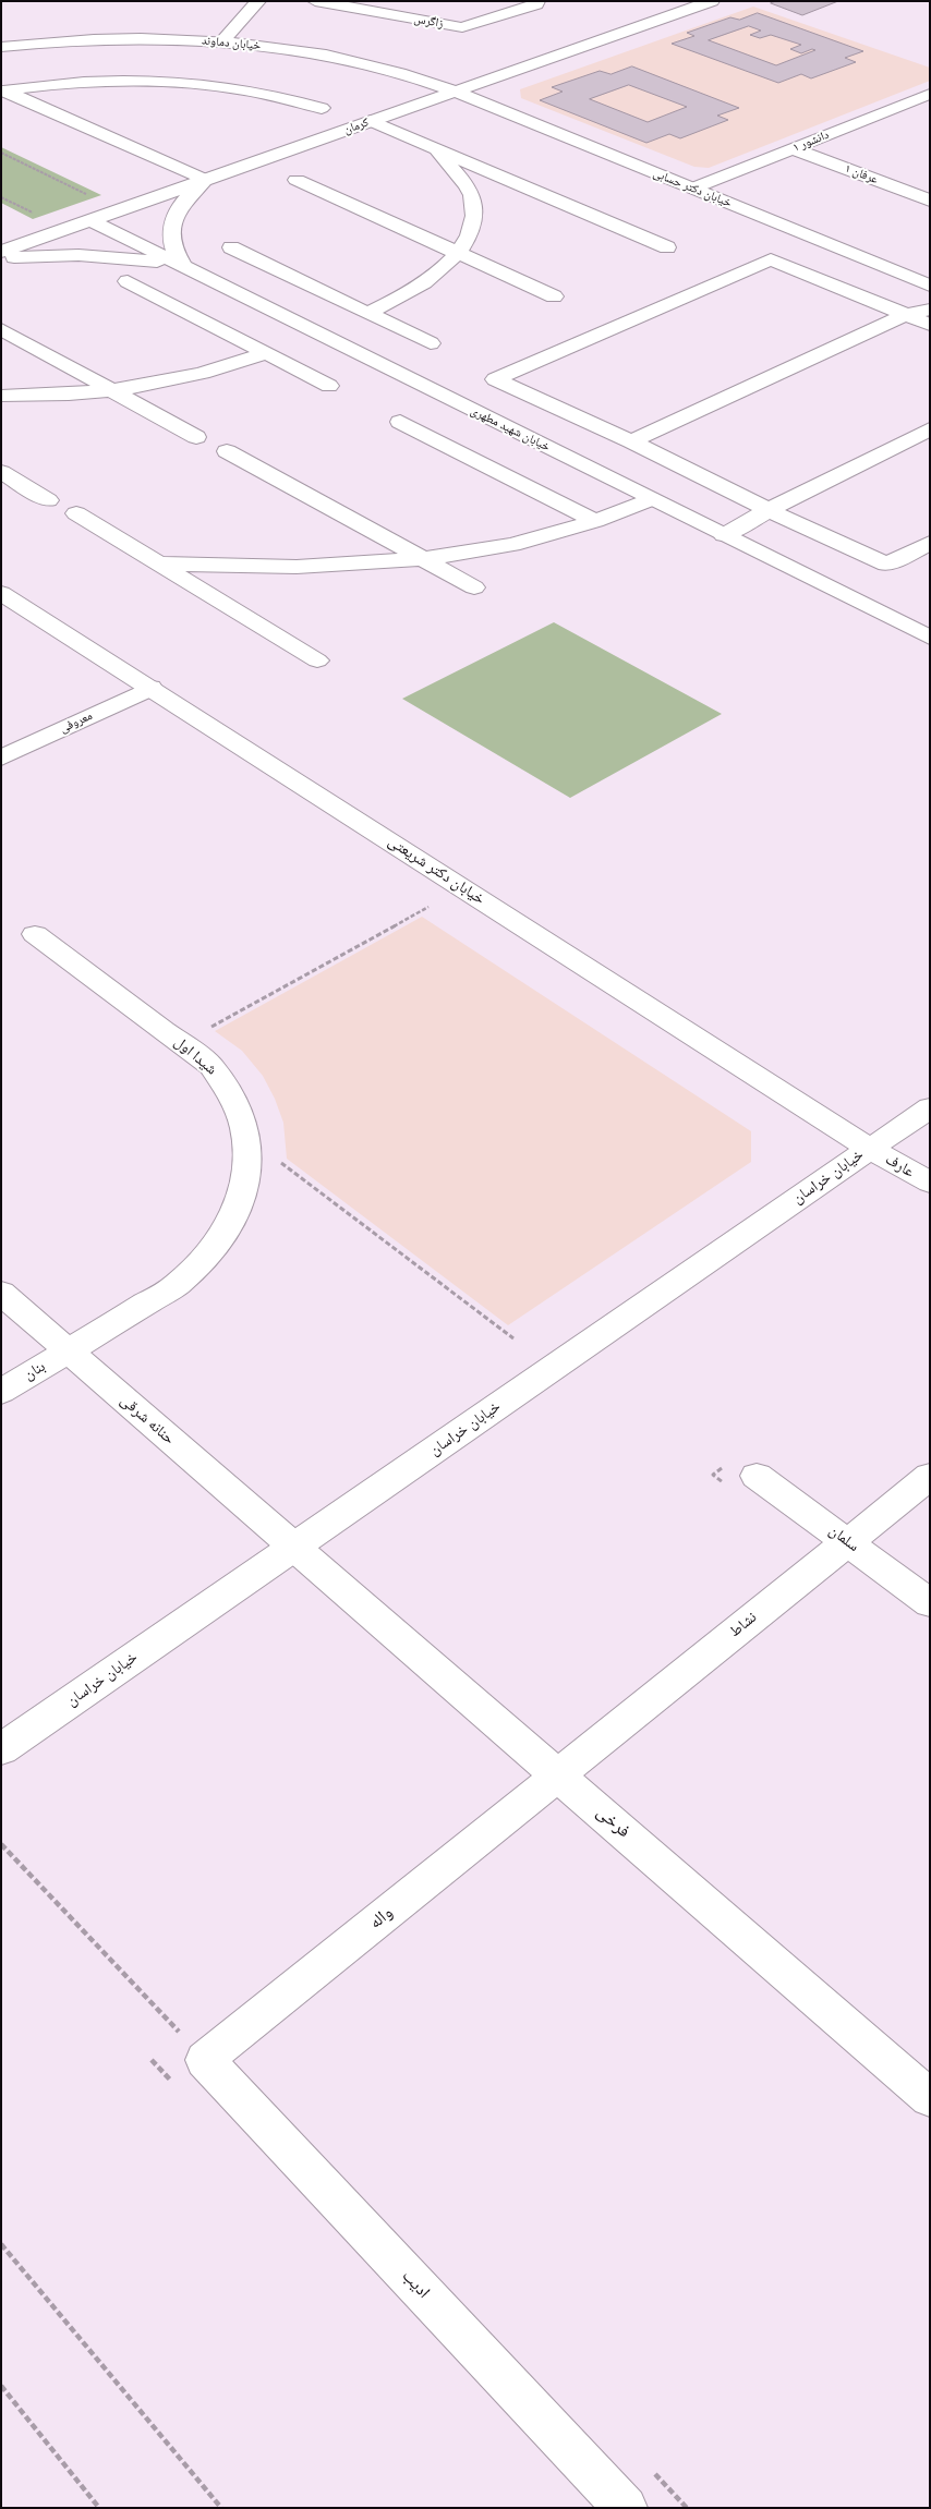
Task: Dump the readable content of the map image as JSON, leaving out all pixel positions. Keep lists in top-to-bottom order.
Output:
{
  "streets": {
    "street": [
      "زاگرس",
      "خیابان دماوند",
      "کرمان",
      "دانشور ۱",
      "عرفان ۱",
      "خیابان دکتر حسابی",
      "خیابان شهید مطهری",
      "معروفی",
      "خیابان دکتر شریعتی",
      "شیدا اول",
      "عارف",
      "خیابان خراسان",
      "بنان",
      "حنانه شرقی",
      "سلمان",
      "نشاط",
      "فرخی",
      "واله",
      "ادیب"
    ]
  },
  "crossings": [
    ["خیابان دماوند", "کرمان"],
    ["خیابان دماوند", "خیابان دکتر حسابی"],
    ["کرمان", "خیابان دکتر حسابی"],
    ["کرمان", "خیابان شهید مطهری"],
    ["دانشور ۱", "عرفان ۱"],
    ["دانشور ۱", "خیابان دکتر حسابی"],
    ["معروفی", "خیابان دکتر شریعتی"],
    ["خیابان دکتر شریعتی", "عارف"],
    ["خیابان دکتر شریعتی", "خیابان خراسان"],
    ["شیدا اول", "بنان"],
    ["شیدا اول", "حنانه شرقی"],
    ["عارف", "خیابان خراسان"],
    ["خیابان خراسان", "حنانه شرقی"],
    ["خیابان خراسان", "فرخی"],
    ["بنان", "حنانه شرقی"],
    ["حنانه شرقی", "فرخی"],
    ["سلمان", "نشاط"],
    ["نشاط", "فرخی"],
    ["نشاط", "واله"],
    ["فرخی", "واله"],
    ["واله", "ادیب"]
  ]
}
